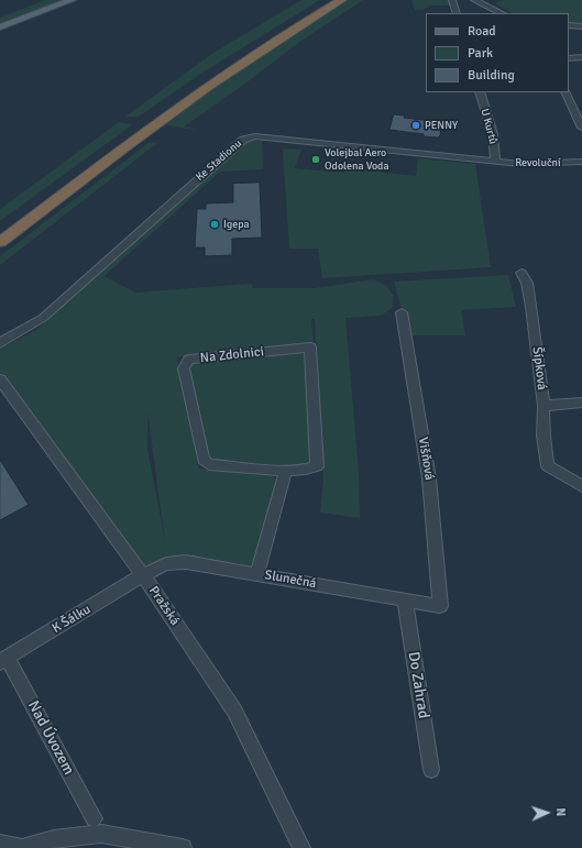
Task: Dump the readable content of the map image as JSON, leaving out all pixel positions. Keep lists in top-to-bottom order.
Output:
{
  "streets": {
    "street": [
      "U Kurtů",
      "Ke Stadionu",
      "Revoluční",
      "Na Zdolnici",
      "Šípková",
      "Višňová",
      "Slunečná",
      "Pražská",
      "K Šálku",
      "Do Zahrad",
      "Nad Úvozem"
    ]
  },
  "crossings": [
    ["U Kurtů", "Ke Stadionu"],
    ["U Kurtů", "Revoluční"],
    ["Ke Stadionu", "Revoluční"],
    ["Višňová", "Slunečná"],
    ["Slunečná", "Pražská"],
    ["Slunečná", "K Šálku"],
    ["Slunečná", "Do Zahrad"],
    ["Pražská", "K Šálku"],
    ["K Šálku", "Nad Úvozem"]
  ],
  "places": ["PENNY", "Volejbal Aero Odolena Voda", "Igepa"],
  "legend": ["Road", "Park", "Building"],
  "north": "right"
}
